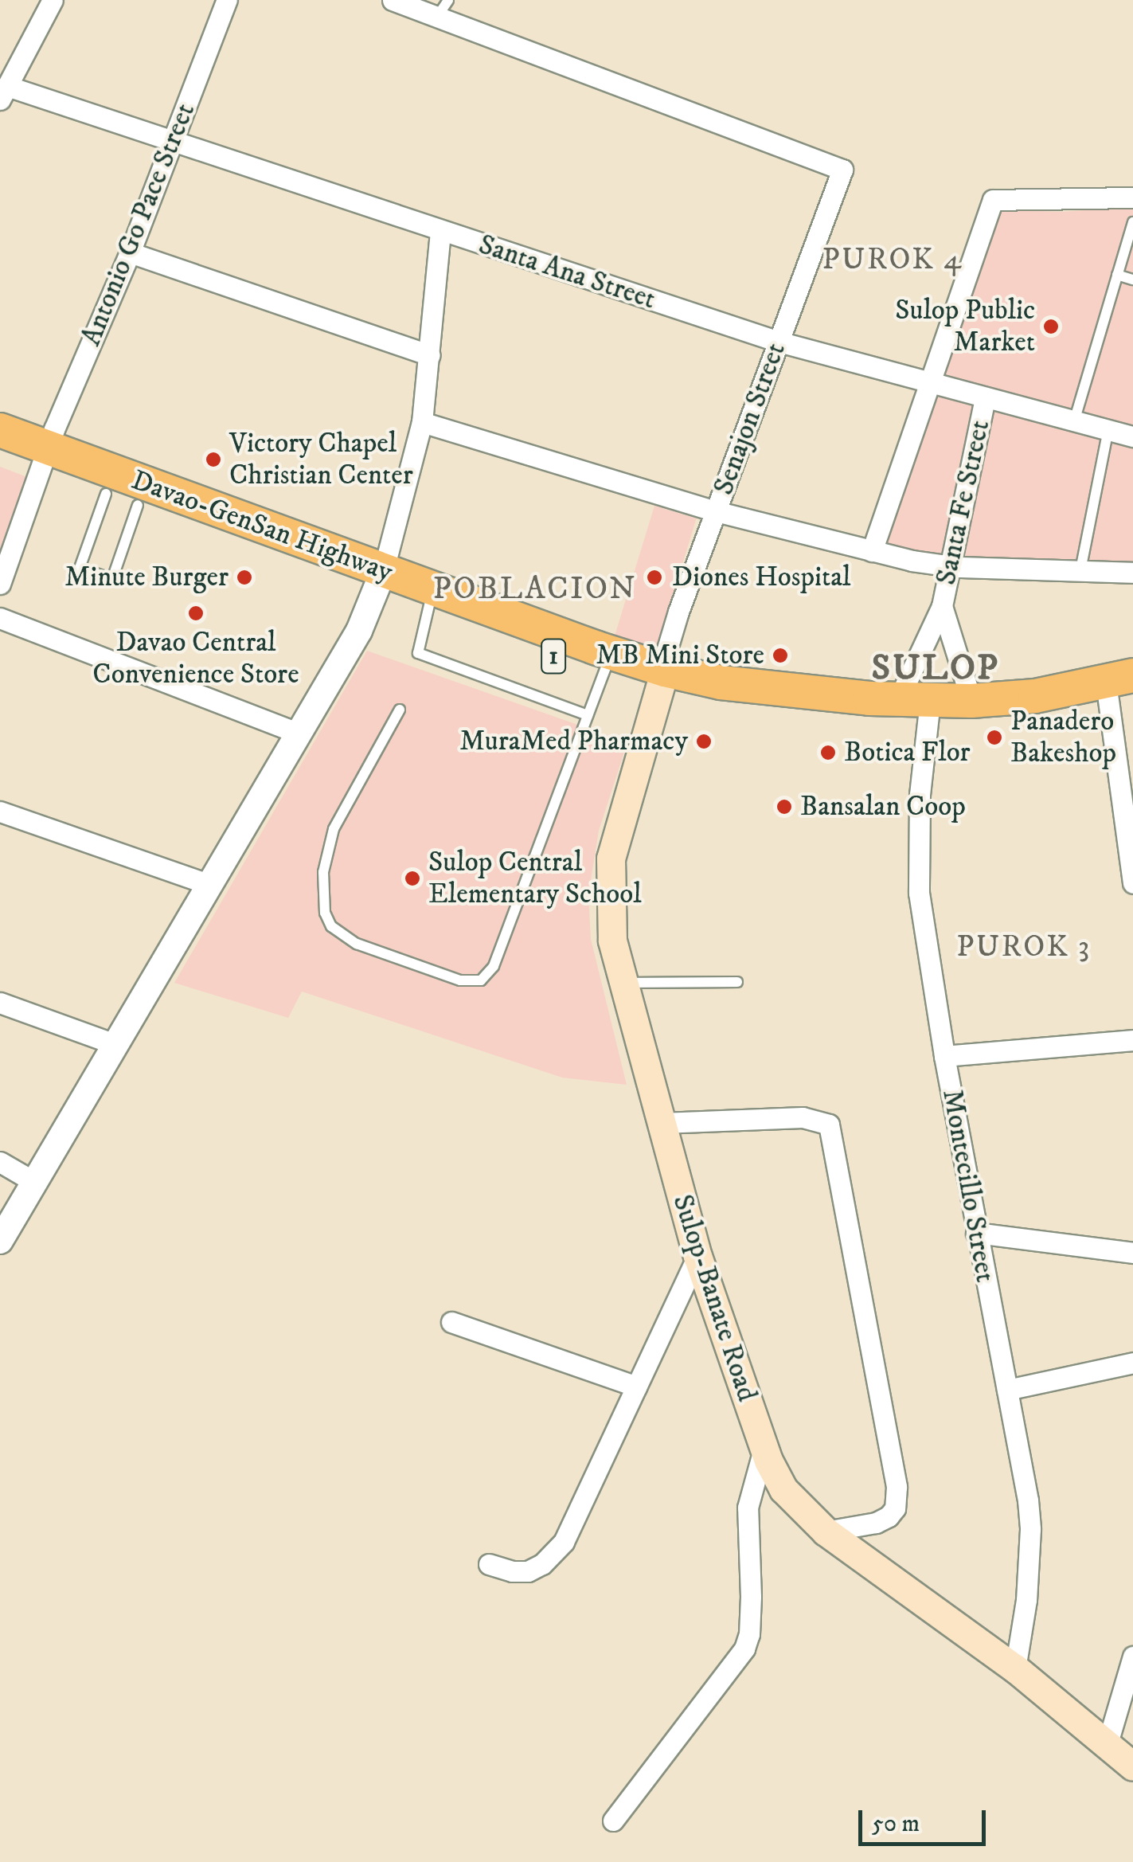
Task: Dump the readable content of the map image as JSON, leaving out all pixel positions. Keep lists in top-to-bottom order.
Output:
{
  "streets": {
    "highway": ["Davao-GenSan Highway", "1"],
    "main road": ["Sulop-Banate Road"],
    "street": [
      "Antonio Go Pace Street",
      "Santa Ana Street",
      "Senajon Street",
      "Santa Fe Street",
      "Montecillo Street"
    ]
  },
  "crossings": [
    ["Antonio Go Pace Street", "Santa Ana Street"],
    ["Antonio Go Pace Street", "Davao-GenSan Highway"],
    ["Santa Ana Street", "Senajon Street"],
    ["Santa Ana Street", "Santa Fe Street"],
    ["Senajon Street", "Davao-GenSan Highway"],
    ["Senajon Street", "Sulop-Banate Road"],
    ["Santa Fe Street", "Davao-GenSan Highway"],
    ["Santa Fe Street", "Montecillo Street"],
    ["Davao-GenSan Highway", "Montecillo Street"],
    ["Davao-GenSan Highway", "Sulop-Banate Road"],
    ["Montecillo Street", "Sulop-Banate Road"]
  ],
  "districts": [
    "PUROK 4",
    "POBLACION",
    "SULOP",
    "PUROK 3"
  ],
  "places": [
    "Sulop Public Market",
    "Victory Chapel Christian Center",
    "Minute Burger",
    "Diones Hospital",
    "Davao Central Convenience Store",
    "MB Mini Store",
    "Panadero Bakeshop",
    "MuraMed Pharmacy",
    "Botica Flor",
    "Bansalan Coop",
    "Sulop Central Elementary School"
  ],
  "scale_bar": "50 m"
}
